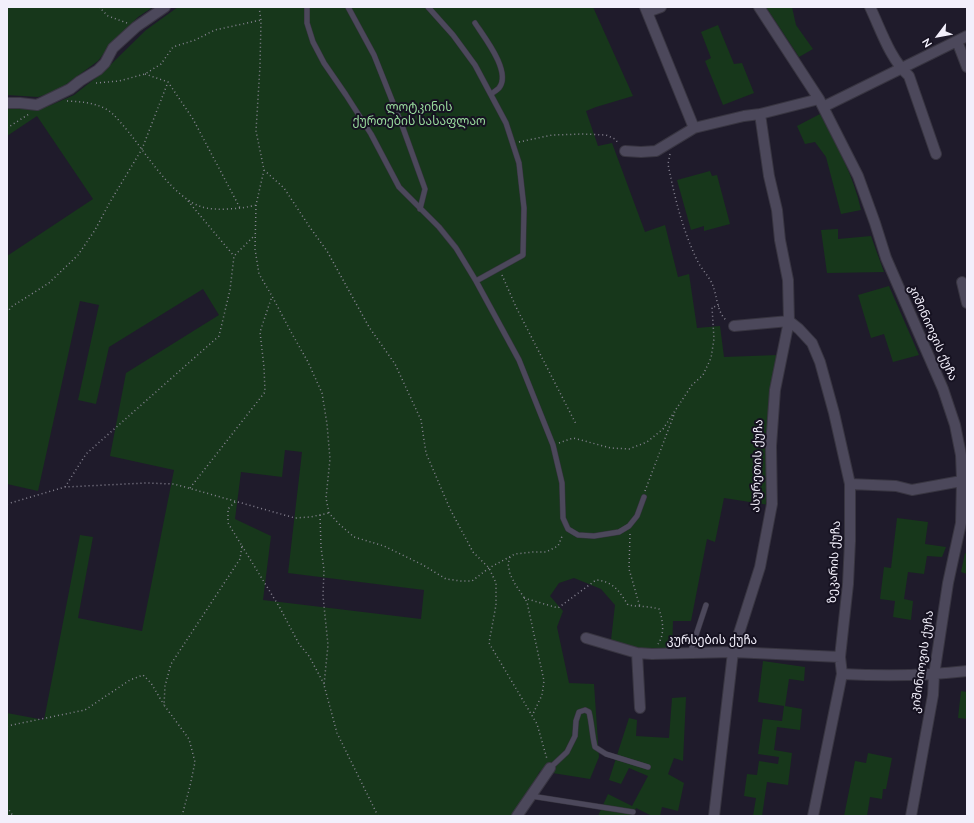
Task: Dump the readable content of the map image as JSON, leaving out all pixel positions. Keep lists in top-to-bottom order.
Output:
{
  "streets": {
    "street": [
      "კიშინიოვის ქუჩა",
      "ასურეთის ქუჩა",
      "ზეკარის ქუჩა",
      "კურსების ქუჩა"
    ]
  },
  "crossings": [
    ["ასურეთის ქუჩა", "ზეკარის ქუჩა"],
    ["ასურეთის ქუჩა", "კურსების ქუჩა"],
    ["ზეკარის ქუჩა", "კურსების ქუჩა"]
  ],
  "parks": ["ლოტკინის ქურთების სასაფლაო"],
  "north": "bottom left"
}
